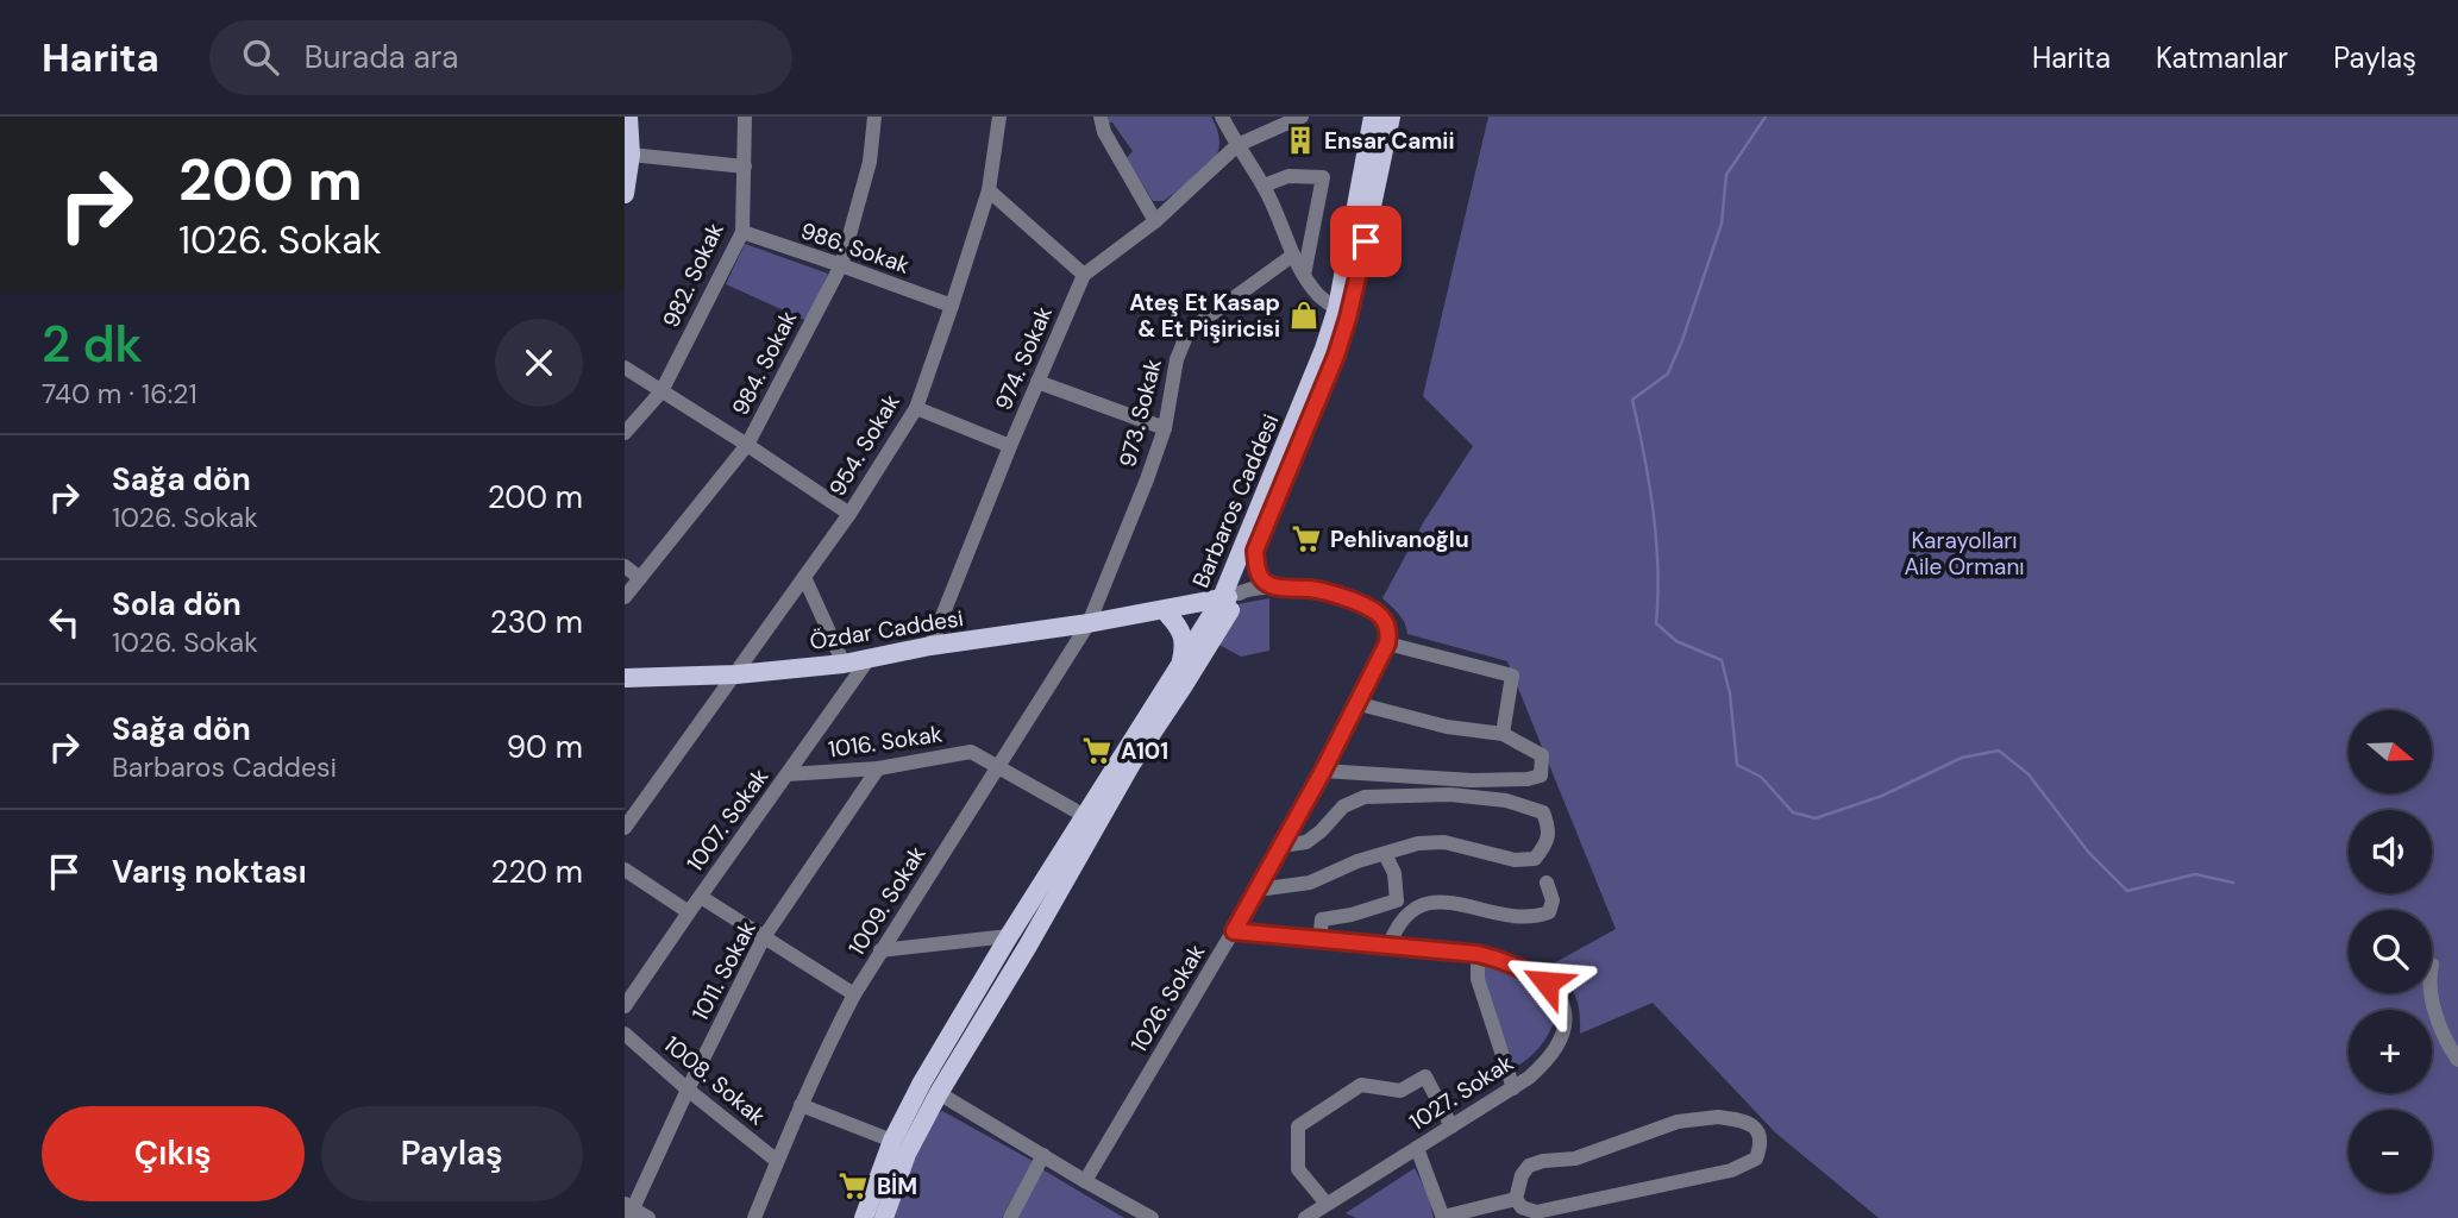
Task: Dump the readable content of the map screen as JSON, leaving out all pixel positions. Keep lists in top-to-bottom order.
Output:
{
  "streets": {
    "main road": ["Barbaros Caddesi", "Özdar Caddesi"],
    "street": [
      "986. Sokak",
      "982. Sokak",
      "974. Sokak",
      "984. Sokak",
      "973. Sokak",
      "954. Sokak",
      "1016. Sokak",
      "1007. Sokak",
      "1009. Sokak",
      "1011. Sokak",
      "1026. Sokak",
      "1008. Sokak",
      "1027. Sokak"
    ]
  },
  "crossings": [
    ["986. Sokak", "982. Sokak"],
    ["986. Sokak", "984. Sokak"],
    ["986. Sokak", "954. Sokak"],
    ["974. Sokak", "Özdar Caddesi"],
    ["973. Sokak", "Özdar Caddesi"],
    ["973. Sokak", "1009. Sokak"],
    ["954. Sokak", "Özdar Caddesi"],
    ["Barbaros Caddesi", "Özdar Caddesi"],
    ["Özdar Caddesi", "1007. Sokak"],
    ["Özdar Caddesi", "1009. Sokak"],
    ["1016. Sokak", "1007. Sokak"],
    ["1016. Sokak", "1009. Sokak"],
    ["1016. Sokak", "1011. Sokak"],
    ["1009. Sokak", "1008. Sokak"],
    ["1011. Sokak", "1008. Sokak"],
    ["1026. Sokak", "1027. Sokak"]
  ],
  "parks": ["Karayolları Aile Ormanı"],
  "places": {
    "building": ["Ensar Camii"],
    "shop": ["Ateş Et Kasap & Et Pişiricisi"],
    "supermarket": ["Pehlivanoğlu", "A101", "BİM"]
  },
  "north": "right",
  "page": {
    "header": "Harita",
    "search": "Burada ara",
    "nav": ["Harita", "Katmanlar", "Paylaş"],
    "turn": ["200 m", "1026. Sokak"],
    "heading": ["2 dk", "740 m · 16:21"],
    "list": [
      {
        "name": "Sağa dön",
        "note": "1026. Sokak",
        "value": "200 m"
      },
      {
        "name": "Sola dön",
        "note": "1026. Sokak",
        "value": "230 m"
      },
      {
        "name": "Sağa dön",
        "note": "Barbaros Caddesi",
        "value": "90 m"
      },
      {
        "name": "Varış noktası",
        "value": "220 m"
      }
    ],
    "map_buttons": ["+", "−"],
    "buttons": ["Çıkış", "Paylaş"]
  }
}
